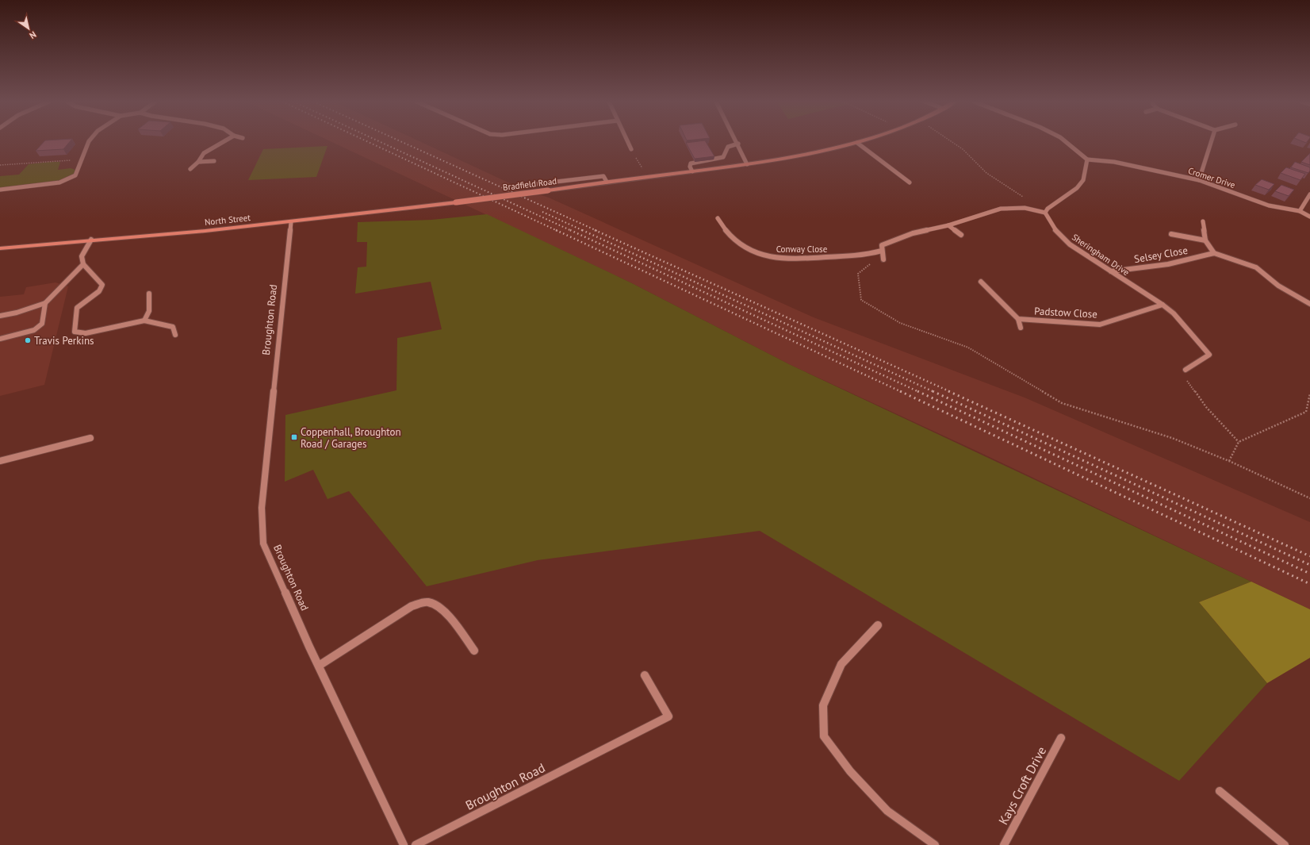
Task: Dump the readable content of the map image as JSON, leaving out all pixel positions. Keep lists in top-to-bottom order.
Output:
{
  "streets": {
    "main road": ["Bradfield Road", "North Street"],
    "street": [
      "Cromer Drive",
      "Conway Close",
      "Sheringham Drive",
      "Selsey Close",
      "Padstow Close",
      "Broughton Road",
      "Kays Croft Drive"
    ]
  },
  "crossings": [
    ["Bradfield Road", "North Street"],
    ["North Street", "Broughton Road"],
    ["Sheringham Drive", "Selsey Close"],
    ["Sheringham Drive", "Padstow Close"]
  ],
  "places": {
    "other": ["Travis Perkins"],
    "transit": ["Coppenhall, Broughton Road / Garages"]
  },
  "north": "bottom right"
}
